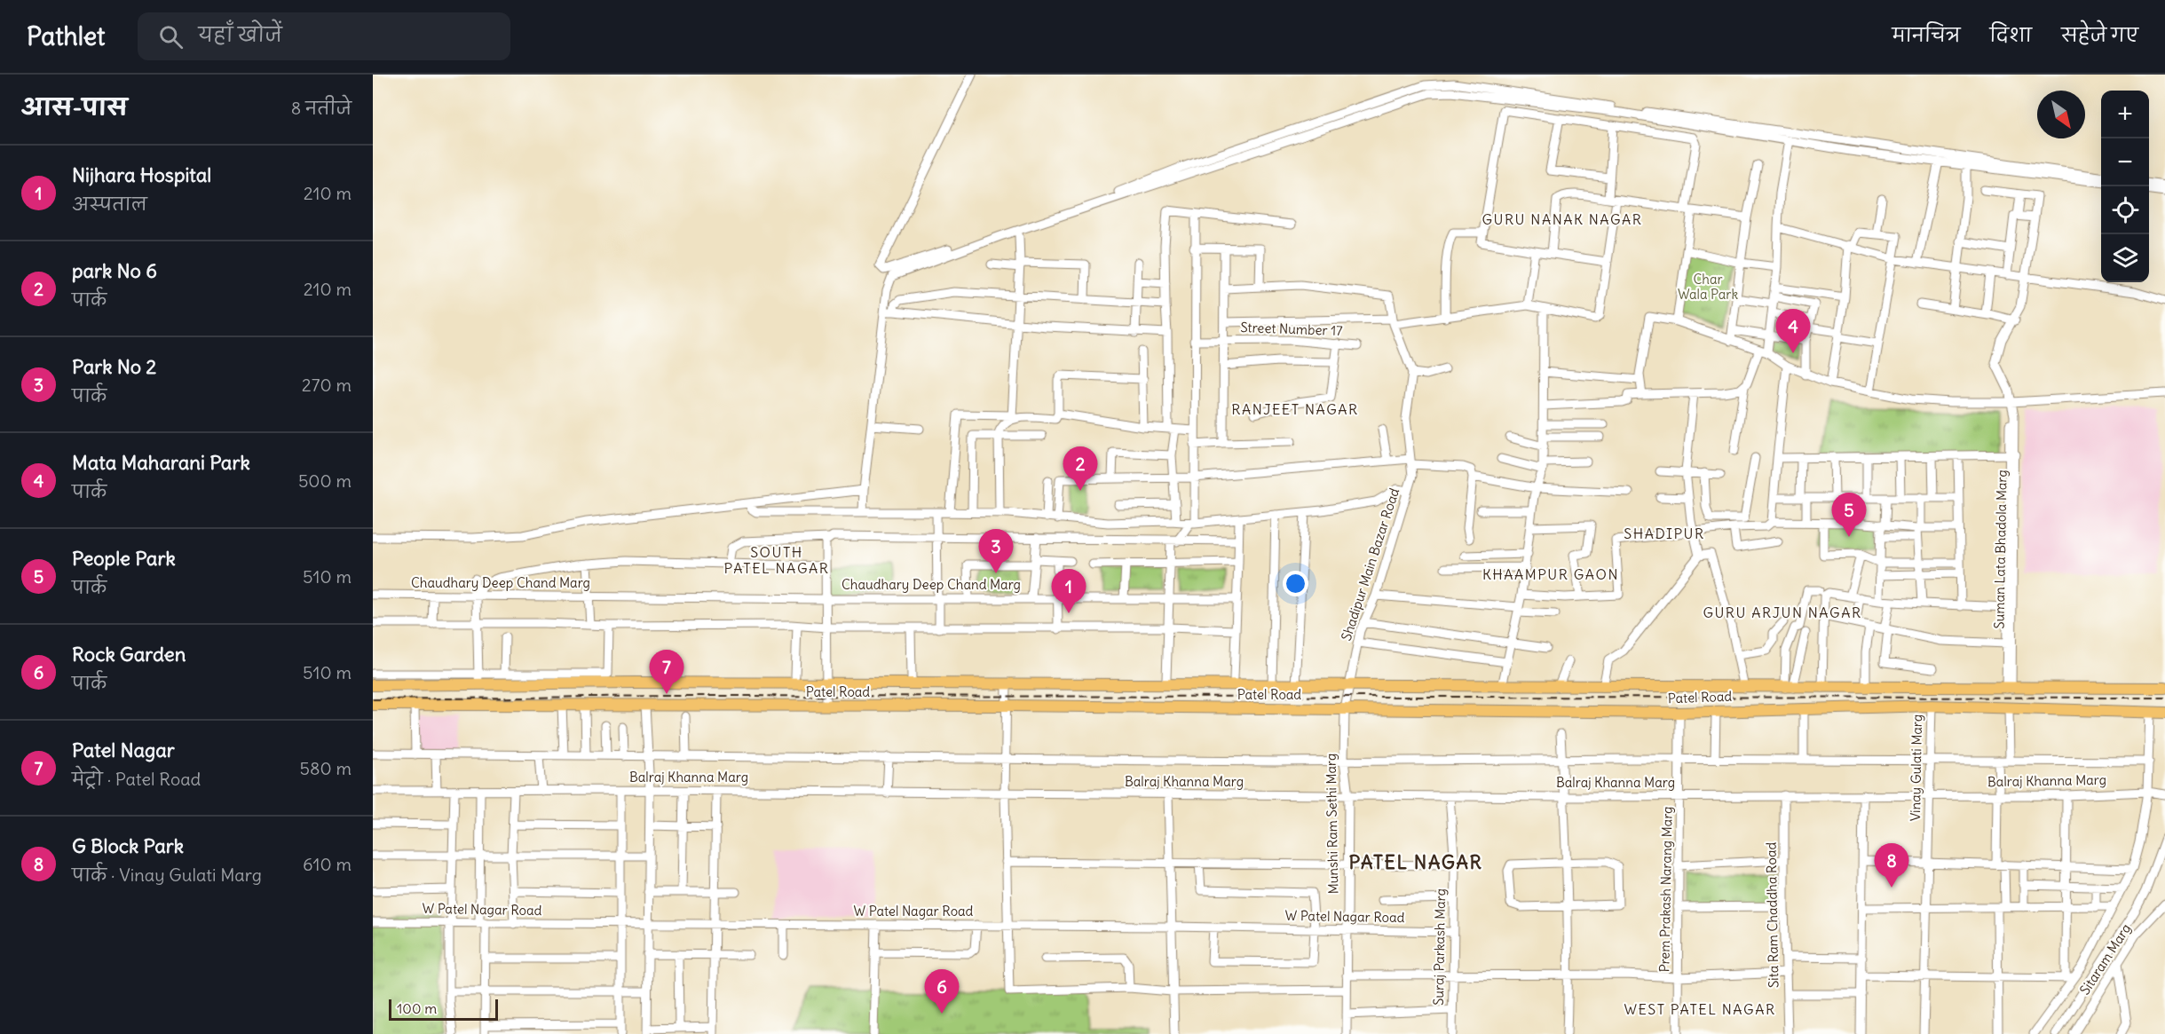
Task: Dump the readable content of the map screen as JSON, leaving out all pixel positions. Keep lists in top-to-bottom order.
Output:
{
  "streets": {
    "main road": ["Patel Road"],
    "street": [
      "Street Number 17",
      "Suman Lata Bhadola Marg",
      "Shadipur Main Bazar Road",
      "Chaudhary Deep Chand Marg",
      "Vinay Gulati Marg",
      "Balraj Khanna Marg",
      "Munshi Ram Sethi Marg",
      "Prem Prakash Narang Marg",
      "W Patel Nagar Road",
      "Sita Ram Chaddha Road",
      "Suraj Parkash Marg",
      "Sitaram Marg"
    ]
  },
  "crossings": [
    ["Suman Lata Bhadola Marg", "Patel Road"],
    ["Shadipur Main Bazar Road", "Patel Road"],
    ["Shadipur Main Bazar Road", "Munshi Ram Sethi Marg"],
    ["Patel Road", "Vinay Gulati Marg"],
    ["Patel Road", "Munshi Ram Sethi Marg"],
    ["Patel Road", "Prem Prakash Narang Marg"],
    ["Vinay Gulati Marg", "Balraj Khanna Marg"],
    ["Balraj Khanna Marg", "Munshi Ram Sethi Marg"],
    ["Balraj Khanna Marg", "Prem Prakash Narang Marg"],
    ["Balraj Khanna Marg", "Sita Ram Chaddha Road"],
    ["Balraj Khanna Marg", "Suraj Parkash Marg"],
    ["Munshi Ram Sethi Marg", "W Patel Nagar Road"],
    ["W Patel Nagar Road", "Suraj Parkash Marg"]
  ],
  "districts": [
    "GURU NANAK NAGAR",
    "RANJEET NAGAR",
    "SHADIPUR",
    "SOUTH PATEL NAGAR",
    "KHAAMPUR GAON",
    "GURU ARJUN NAGAR",
    "PATEL NAGAR",
    "WEST PATEL NAGAR"
  ],
  "parks": ["Char Wala Park"],
  "scale_bar": "100 m",
  "north": "bottom right",
  "page": {
    "header": "Pathlet",
    "search": "यहाँ खोजें",
    "nav": ["मानचित्र", "दिशा", "सहेजे गए"],
    "heading": ["आस-पास", "8 नतीजे"],
    "map_buttons": ["+", "−"],
    "list": [
      {
        "mark": "1",
        "name": "Nijhara Hospital",
        "note": "अस्पताल",
        "value": "210 m"
      },
      {
        "mark": "2",
        "name": "park No 6",
        "note": "पार्क",
        "value": "210 m"
      },
      {
        "mark": "3",
        "name": "Park No 2",
        "note": "पार्क",
        "value": "270 m"
      },
      {
        "mark": "4",
        "name": "Mata Maharani Park",
        "note": "पार्क",
        "value": "500 m"
      },
      {
        "mark": "5",
        "name": "People Park",
        "note": "पार्क",
        "value": "510 m"
      },
      {
        "mark": "6",
        "name": "Rock Garden",
        "note": "पार्क",
        "value": "510 m"
      },
      {
        "mark": "7",
        "name": "Patel Nagar",
        "note": "मेट्रो · Patel Road",
        "value": "580 m"
      },
      {
        "mark": "8",
        "name": "G Block Park",
        "note": "पार्क · Vinay Gulati Marg",
        "value": "610 m"
      }
    ],
    "pins": [
      "4",
      "2",
      "5",
      "3",
      "1",
      "7",
      "8",
      "6"
    ],
    "scale": "100 m"
  }
}
